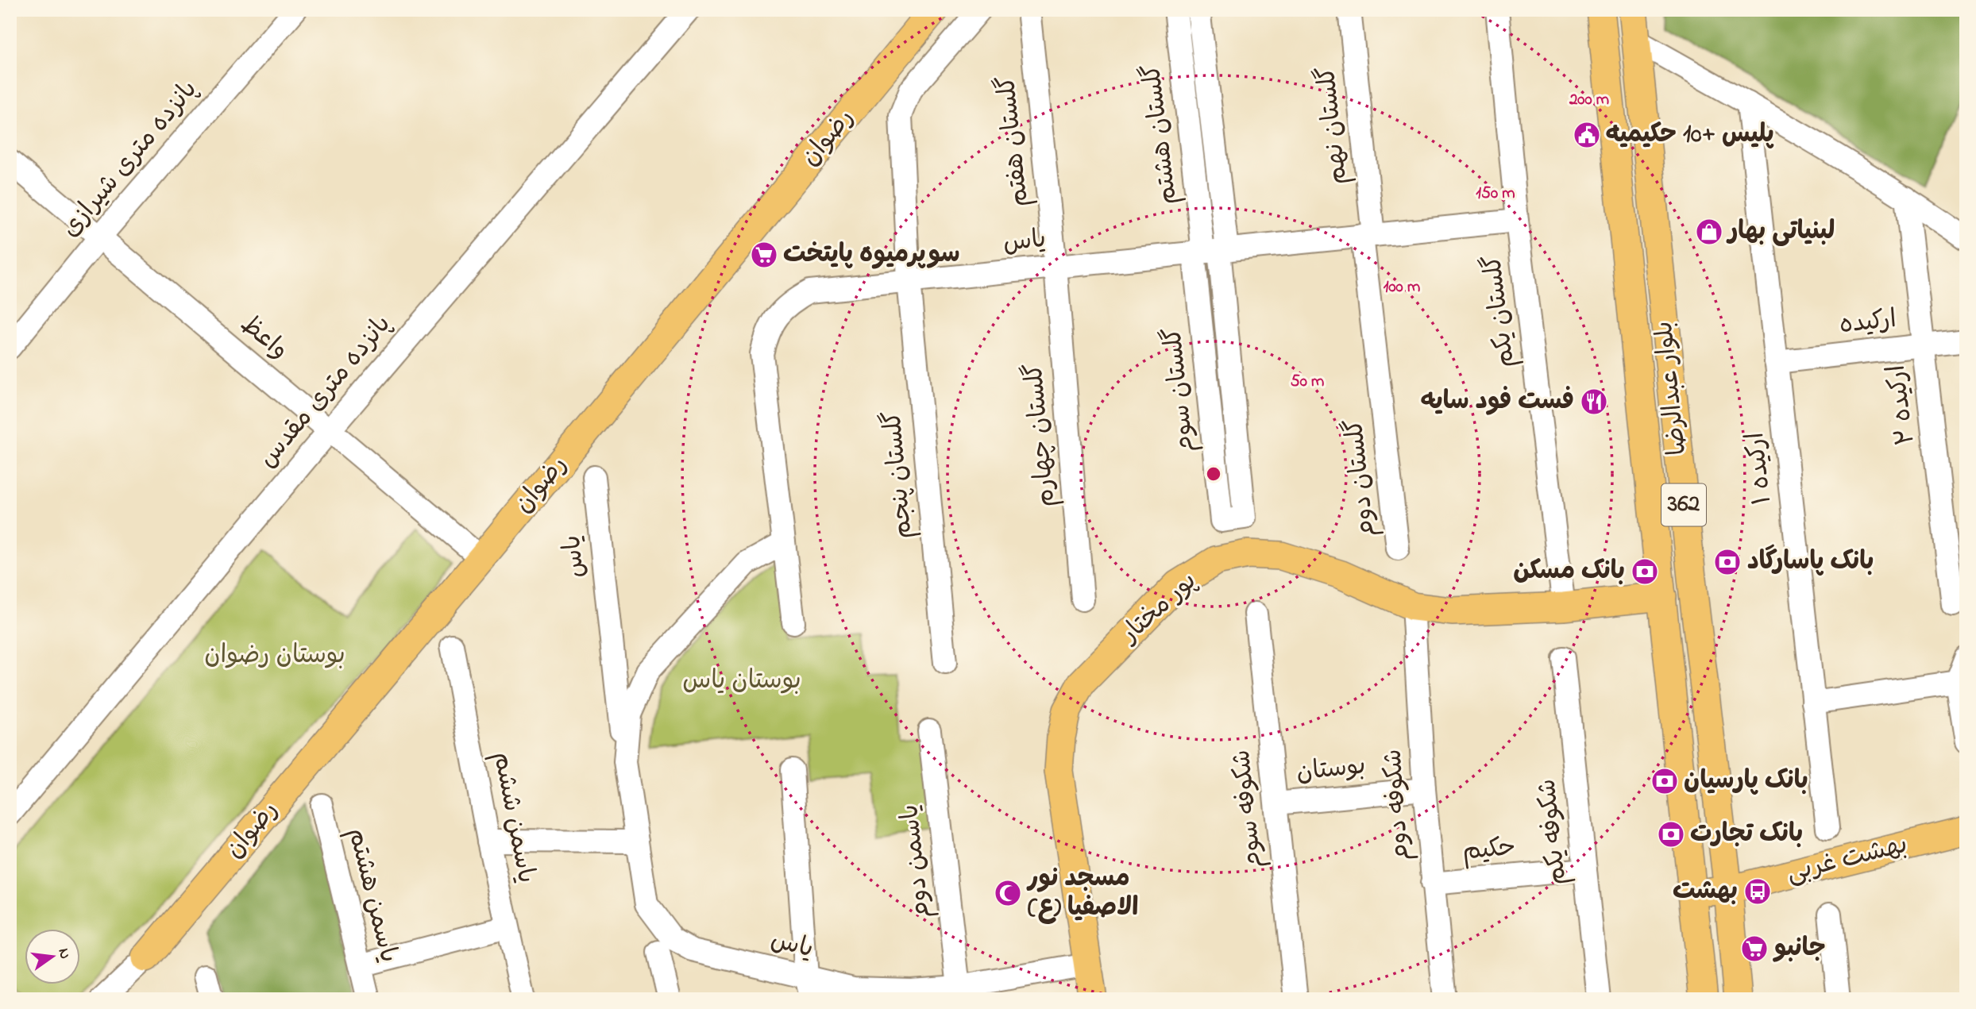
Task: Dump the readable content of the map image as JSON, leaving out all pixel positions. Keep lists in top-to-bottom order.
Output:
{
  "streets": {
    "main road": [
      "رضوان",
      "بلوار عبدالرضا",
      "362",
      "پور مختار",
      "بهشت غربی"
    ],
    "street": [
      "گلستان نهم",
      "گلستان هشتم",
      "گلستان هفتم",
      "پانزده متری شیرازی",
      "یاس",
      "گلستان یکم",
      "ارکیده",
      "واعظ",
      "گلستان سوم",
      "پانزده متری مقدس",
      "ارکیده ۲",
      "گلستان چهارم",
      "ارکیده ۱",
      "گلستان پنجم",
      "گلستان دوم",
      "بوستان",
      "شکوفه دوم",
      "شکوفه سوم",
      "یاسمن ششم",
      "شکوفه یکم",
      "حکیم",
      "یاسمن دوم",
      "یاسمن هشتم"
    ]
  },
  "crossings": [
    ["گلستان نهم", "یاس"],
    ["گلستان نهم", "گلستان دوم"],
    ["گلستان هشتم", "یاس"],
    ["گلستان هشتم", "گلستان سوم"],
    ["رضوان", "واعظ"],
    ["گلستان هفتم", "یاس"],
    ["گلستان هفتم", "گلستان چهارم"],
    ["پانزده متری شیرازی", "واعظ"],
    ["یاس", "گلستان یکم"],
    ["یاس", "گلستان سوم"],
    ["یاس", "گلستان چهارم"],
    ["یاس", "گلستان پنجم"],
    ["یاس", "گلستان دوم"],
    ["یاس", "پور مختار"],
    ["یاس", "یاسمن دوم"],
    ["گلستان یکم", "پور مختار"],
    ["ارکیده", "ارکیده ۲"],
    ["ارکیده", "ارکیده ۱"],
    ["واعظ", "پانزده متری مقدس"],
    ["بلوار عبدالرضا", "پور مختار"],
    ["بلوار عبدالرضا", "بهشت غربی"],
    ["پور مختار", "شکوفه دوم"],
    ["بوستان", "شکوفه دوم"],
    ["بوستان", "شکوفه سوم"],
    ["شکوفه دوم", "حکیم"],
    ["شکوفه یکم", "حکیم"]
  ],
  "parks": ["بوستان رضوان", "بوستان یاس"],
  "places": {
    "public building": ["پلیس +10 حکیمیه"],
    "shop": ["لبنیاتی بهار"],
    "supermarket": ["سوپرمیوه پایتخت", "جانبو"],
    "restaurant": ["فست فود سایه"],
    "bank": [
      "بانک پاسارگاد",
      "بانک مسکن",
      "بانک پارسیان",
      "بانک تجارت"
    ],
    "bus stop": ["بهشت"],
    "mosque": ["مسجد نور الاصفیا (ع)"]
  },
  "north": "right",
  "rings": [
    "200 m",
    "150 m",
    "100 m",
    "50 m"
  ]
}
